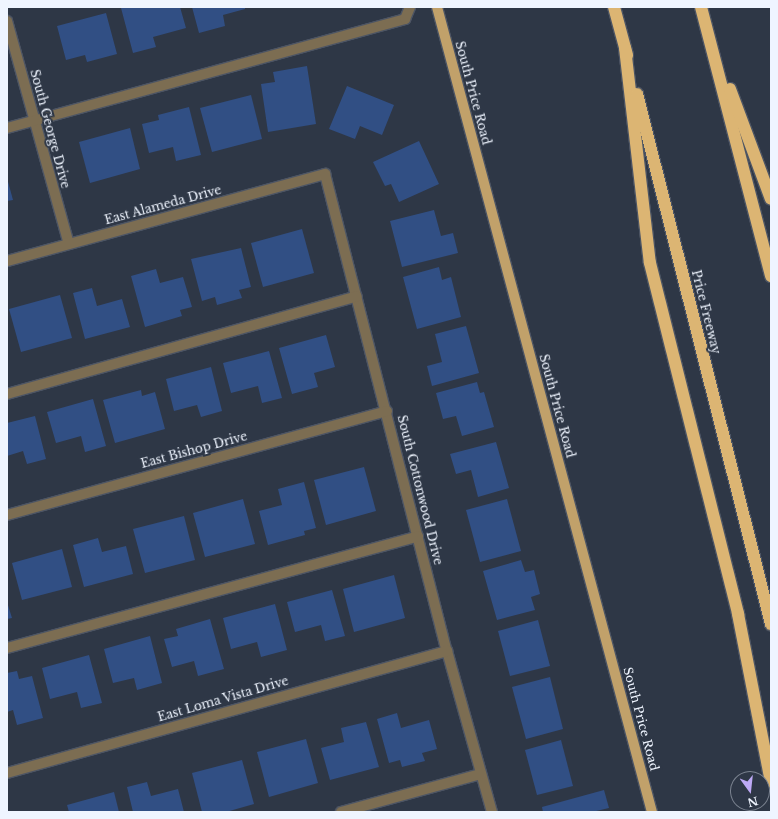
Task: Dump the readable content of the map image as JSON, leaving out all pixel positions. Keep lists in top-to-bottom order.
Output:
{
  "streets": {
    "highway": ["Price Freeway"],
    "main road": ["South Price Road"],
    "street": [
      "South George Drive",
      "East Alameda Drive",
      "East Bishop Drive",
      "South Cottonwood Drive",
      "East Loma Vista Drive"
    ]
  },
  "crossings": [
    ["South George Drive", "East Alameda Drive"],
    ["East Alameda Drive", "South Cottonwood Drive"],
    ["East Bishop Drive", "South Cottonwood Drive"],
    ["South Cottonwood Drive", "East Loma Vista Drive"]
  ],
  "north": "bottom"
}
